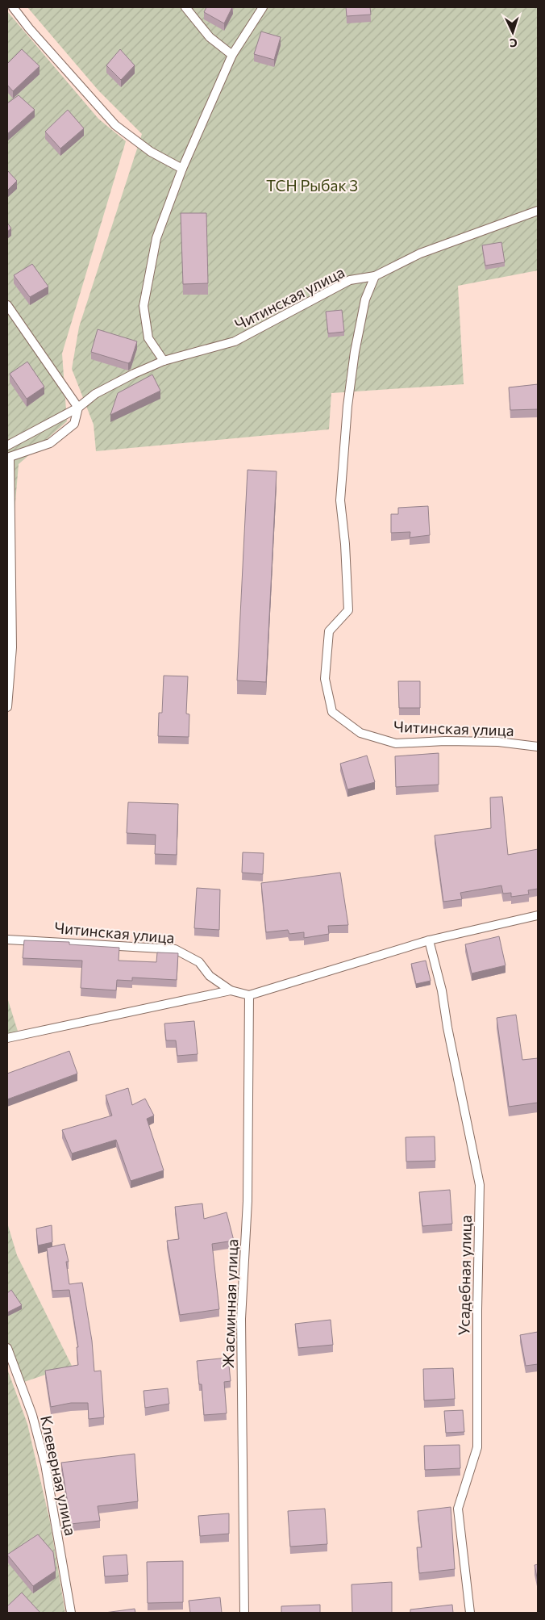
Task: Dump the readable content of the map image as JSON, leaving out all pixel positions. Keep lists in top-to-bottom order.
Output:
{
  "streets": {
    "lane": [
      "Читинская улица",
      "Усадебная улица",
      "Жасминная улица",
      "Клеверная улица"
    ]
  },
  "parks": ["ТСН Рыбак 3"],
  "north": "bottom"
}
